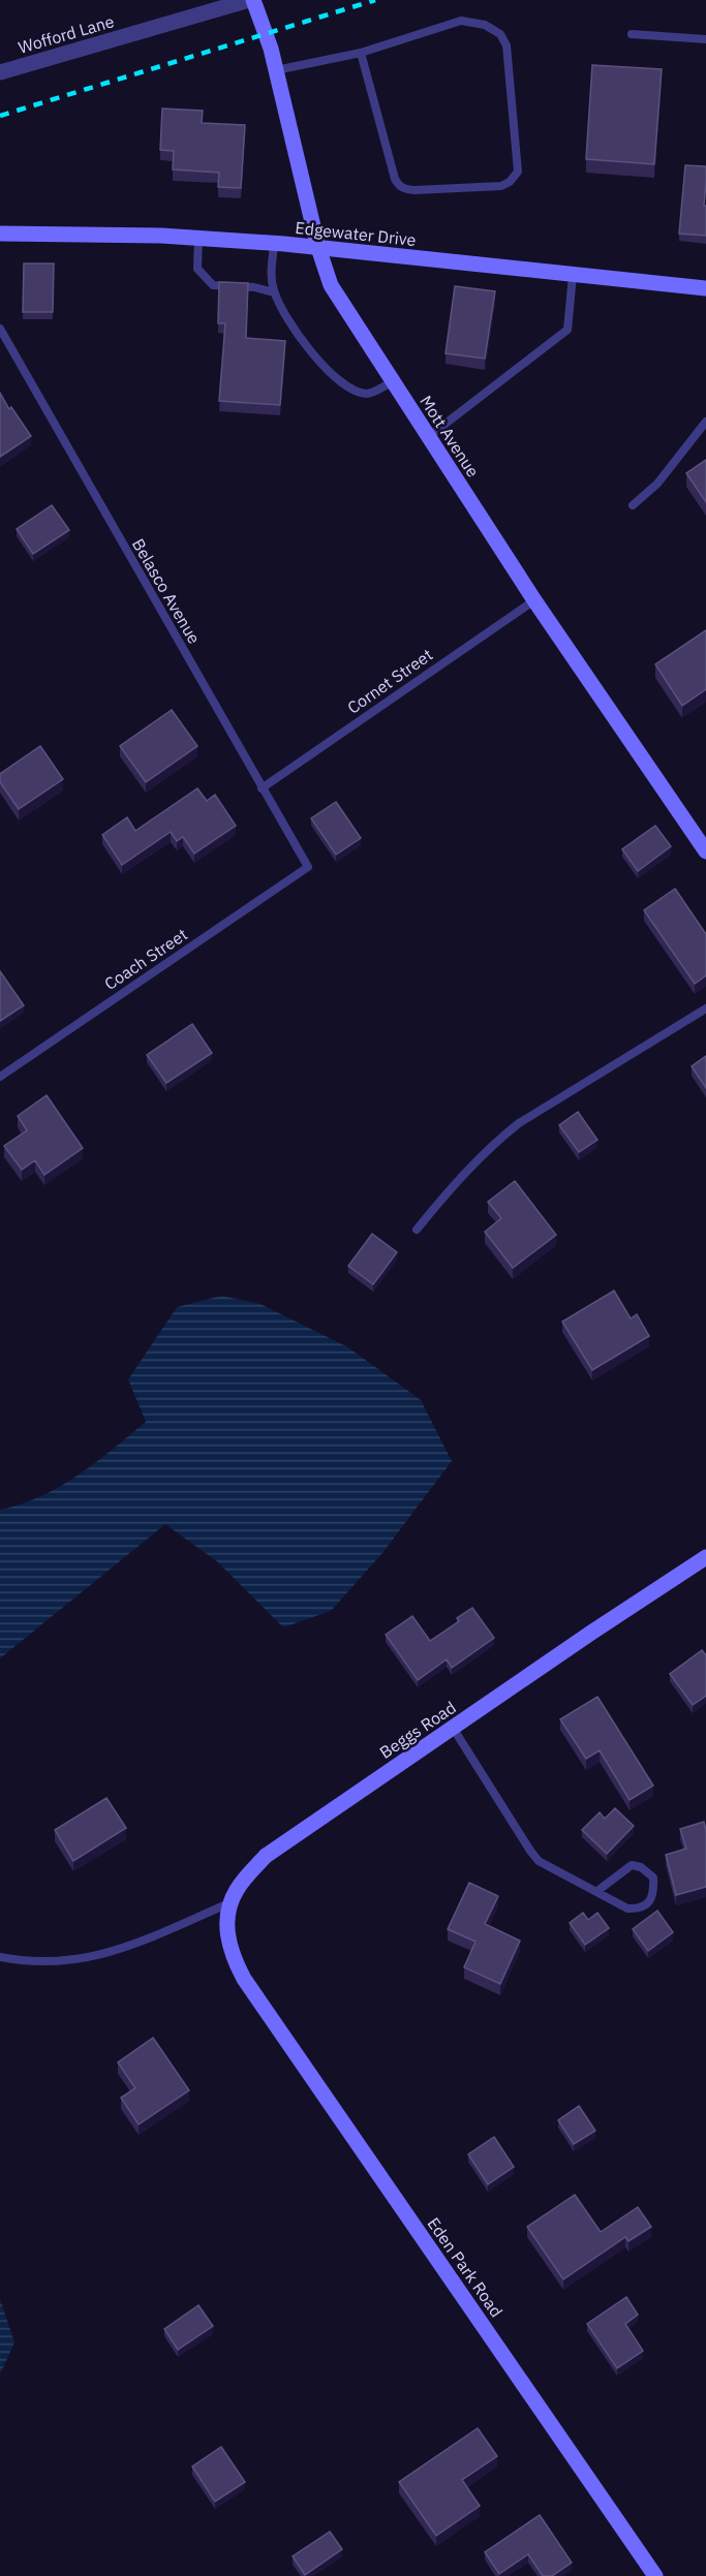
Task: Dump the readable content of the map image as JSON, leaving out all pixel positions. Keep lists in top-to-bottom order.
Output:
{
  "streets": {
    "street": [
      "Wofford Lane",
      "Edgewater Drive",
      "Mott Avenue",
      "Beggs Road",
      "Eden Park Road"
    ],
    "lane": ["Belasco Avenue", "Cornet Street", "Coach Street"]
  },
  "crossings": [
    ["Wofford Lane", "Mott Avenue"],
    ["Edgewater Drive", "Mott Avenue"],
    ["Mott Avenue", "Cornet Street"],
    ["Belasco Avenue", "Cornet Street"],
    ["Belasco Avenue", "Coach Street"],
    ["Beggs Road", "Eden Park Road"]
  ]
}
